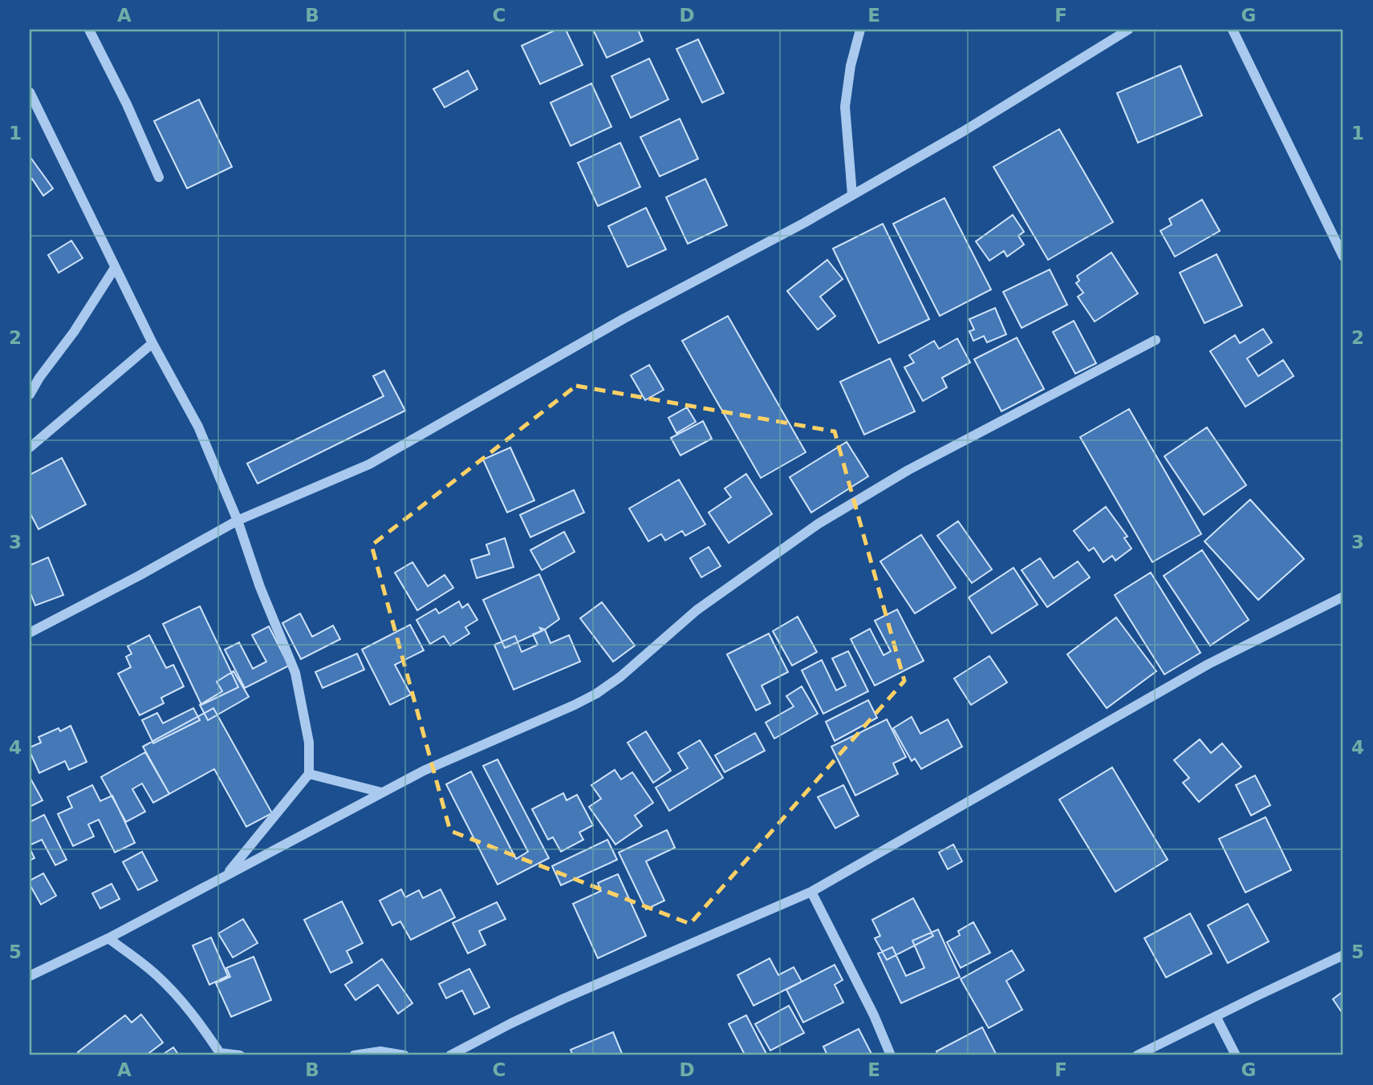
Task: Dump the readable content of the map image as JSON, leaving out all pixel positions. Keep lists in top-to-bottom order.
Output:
{
  "grid": {
    "columns": [
      "A",
      "B",
      "C",
      "D",
      "E",
      "F",
      "G"
    ],
    "rows": [
      "1",
      "2",
      "3",
      "4",
      "5"
    ]
  }
}
